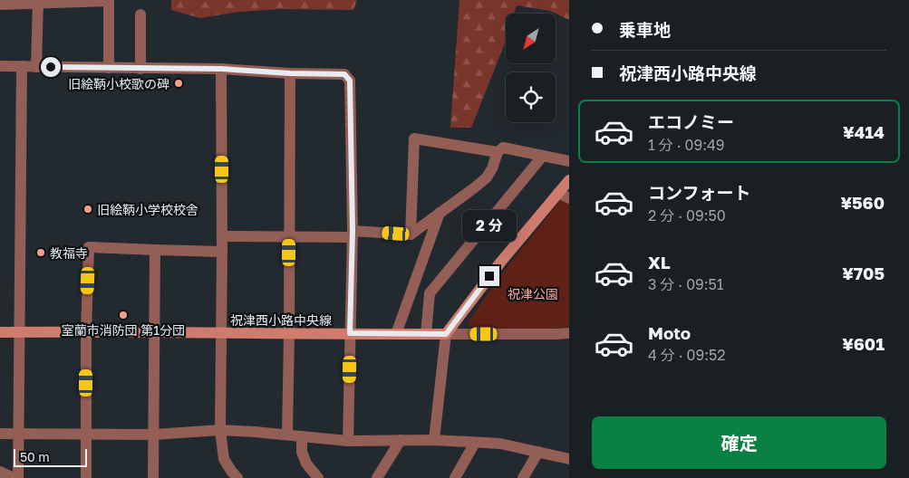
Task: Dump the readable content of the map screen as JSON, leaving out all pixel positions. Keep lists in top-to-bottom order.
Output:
{
  "streets": {
    "main road": ["祝津西小路中央線"]
  },
  "parks": ["祝津公園"],
  "places": [
    "旧絵鞆小校歌の碑",
    "旧絵鞆小学校校舎",
    "教福寺",
    "室蘭市消防団 第1分団"
  ],
  "scale_bar": "50 m",
  "north": "bottom left",
  "page": {
    "banner": ["乗車地", "祝津西小路中央線"],
    "list": [
      {
        "name": "エコノミー",
        "note": "1 分 · 09:49",
        "value": "¥414"
      },
      {
        "name": "コンフォート",
        "note": "2 分 · 09:50",
        "value": "¥560"
      },
      {
        "name": "XL",
        "note": "3 分 · 09:51",
        "value": "¥705"
      },
      {
        "name": "Moto",
        "note": "4 分 · 09:52",
        "value": "¥601"
      }
    ],
    "bubble": "2 分",
    "buttons": "確定",
    "scale": "50 m"
  }
}
